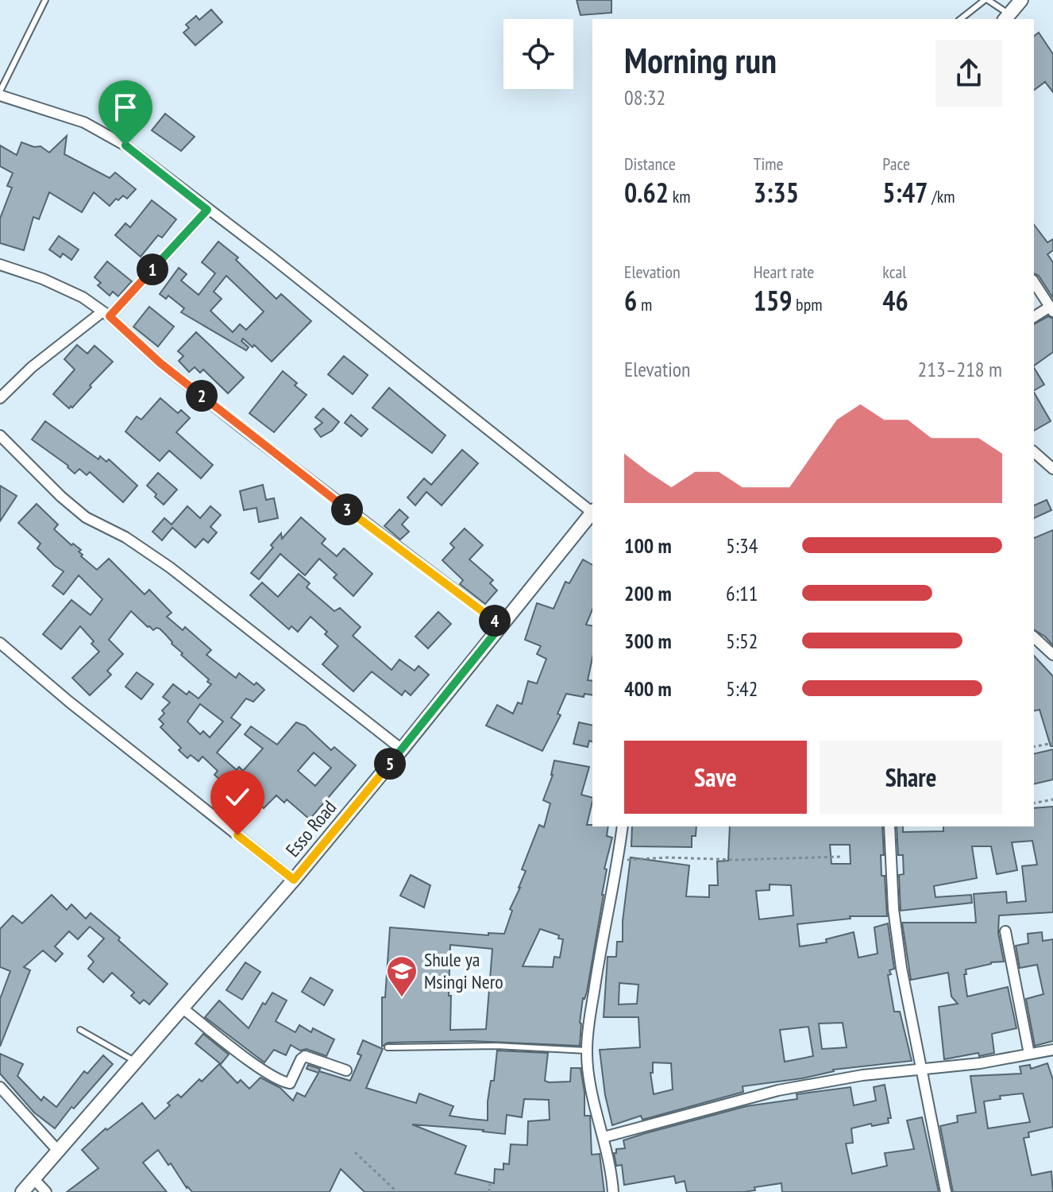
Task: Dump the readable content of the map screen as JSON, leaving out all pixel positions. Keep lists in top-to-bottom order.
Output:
{
  "streets": {
    "street": ["Esso Road"]
  },
  "places": {
    "school or university": ["Shule ya Msingi Nero"]
  },
  "page": {
    "heading": ["Morning run", "08:32"],
    "stats": [
      ["Distance", "0.62 km"],
      ["Time", "3:35"],
      ["Pace", "5:47 /km"],
      ["Elevation", "6 m"],
      ["Heart rate", "159 bpm"],
      ["kcal", "46"]
    ],
    "pins": [
      "1",
      "2",
      "3",
      "4",
      "5"
    ],
    "chart": ["Elevation", "213–218 m"],
    "list": [
      {
        "name": "100 m",
        "note": "5:34"
      },
      {
        "name": "200 m",
        "note": "6:11"
      },
      {
        "name": "300 m",
        "note": "5:52"
      },
      {
        "name": "400 m",
        "note": "5:42"
      }
    ],
    "buttons": ["Save", "Share"]
  }
}
